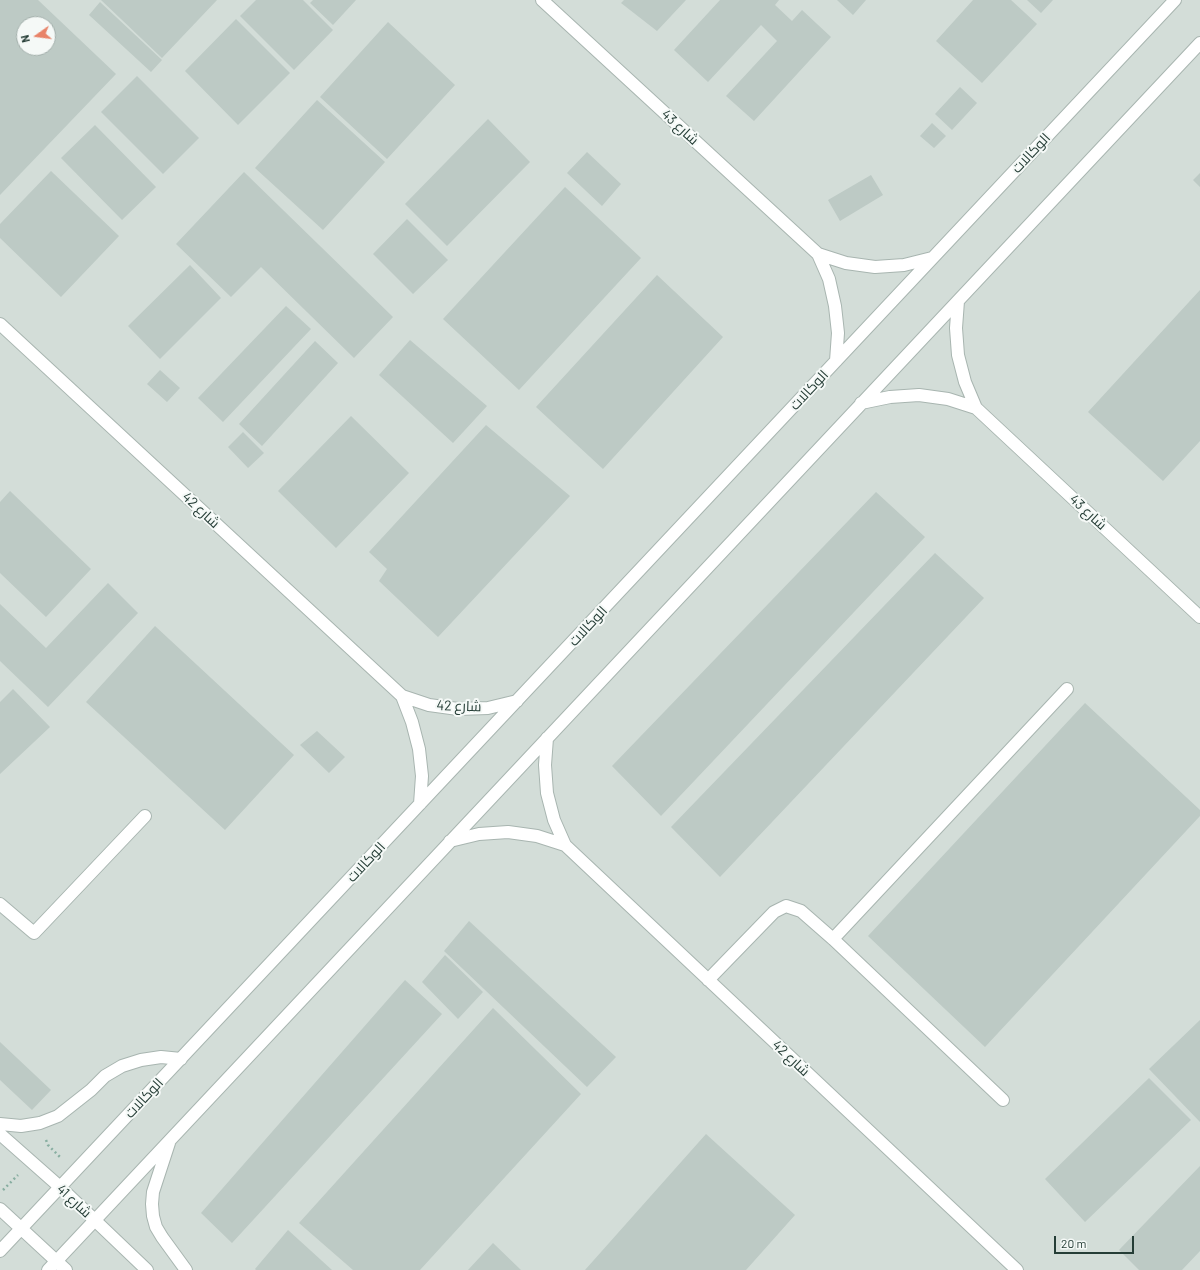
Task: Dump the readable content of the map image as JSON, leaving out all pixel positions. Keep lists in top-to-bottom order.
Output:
{
  "streets": {
    "street": [
      "شارع 43",
      "الوكالات",
      "شارع 42",
      "شارع 41"
    ]
  },
  "crossings": [
    ["شارع 43", "الوكالات"],
    ["الوكالات", "شارع 42"],
    ["الوكالات", "شارع 41"]
  ],
  "scale_bar": "20 m",
  "north": "left"
}
